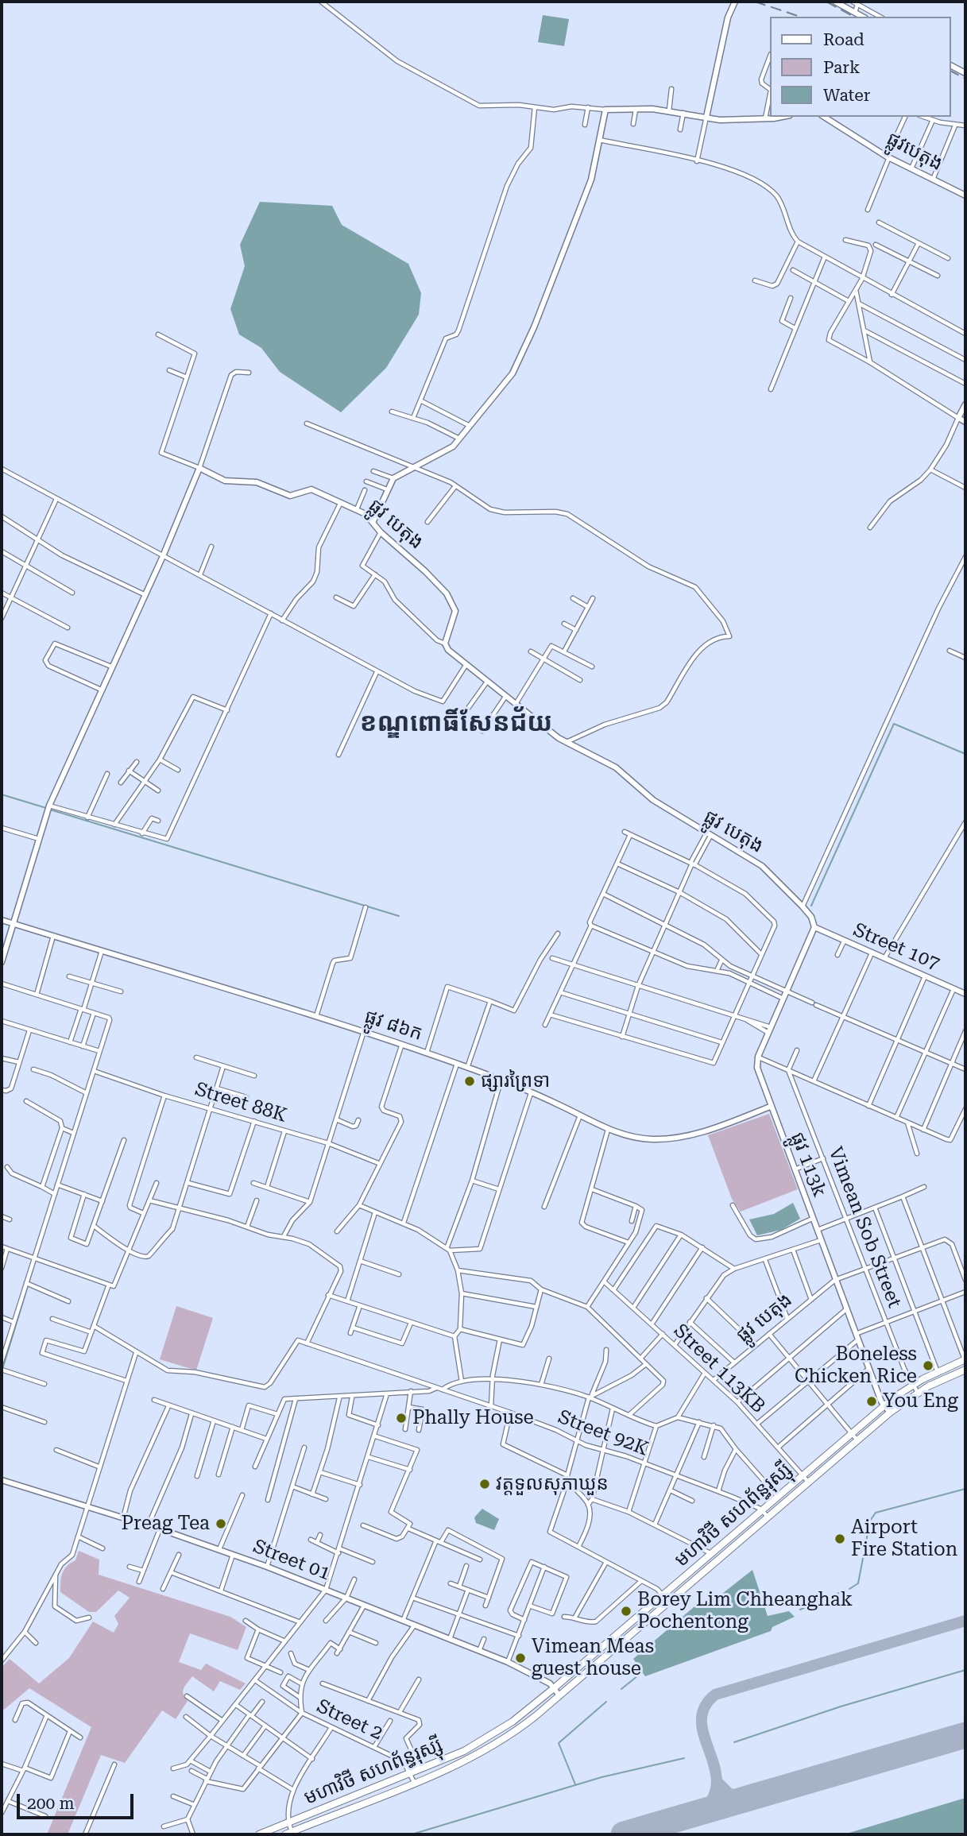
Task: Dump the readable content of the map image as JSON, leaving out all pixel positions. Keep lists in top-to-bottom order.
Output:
{
  "streets": {
    "highway": ["មហាវិថី សហព័ន្ធរុស្ស៊ី"],
    "street": [
      "ផ្លូវបេតុង",
      "ផ្លូវ បេតុង",
      "Street 107",
      "ផ្លូវ ៨៦ក",
      "Street 88K",
      "ផ្លូវ 113k",
      "Vimean Sob Street",
      "Street 113KB",
      "Street 92K",
      "Street 01",
      "Street 2"
    ]
  },
  "crossings": [
    ["ផ្លូវ បេតុង", "Street 107"],
    ["ផ្លូវ បេតុង", "ផ្លូវ 113k"],
    ["ផ្លូវ បេតុង", "Street 113KB"],
    ["ផ្លូវ ៨៦ក", "ផ្លូវ 113k"],
    ["ផ្លូវ 113k", "មហាវិថី សហព័ន្ធរុស្ស៊ី"],
    ["Vimean Sob Street", "មហាវិថី សហព័ន្ធរុស្ស៊ី"],
    ["Street 113KB", "មហាវិថី សហព័ន្ធរុស្ស៊ី"],
    ["Street 92K", "មហាវិថី សហព័ន្ធរុស្ស៊ី"],
    ["មហាវិថី សហព័ន្ធរុស្ស៊ី", "Street 01"],
    ["មហាវិថី សហព័ន្ធរុស្ស៊ី", "Street 2"]
  ],
  "districts": ["ខណ្ឌពោធិ៍សែនជ័យ"],
  "places": [
    "ផ្សារព្រៃទា",
    "Boneless Chicken Rice",
    "You Eng",
    "Phally House",
    "វត្តទួលសុភាឃួន",
    "Preag Tea",
    "Airport Fire Station",
    "Borey Lim Chheanghak Pochentong",
    "Vimean Meas guest house"
  ],
  "legend": ["Road", "Park", "Water"],
  "scale_bar": "200 m"
}
